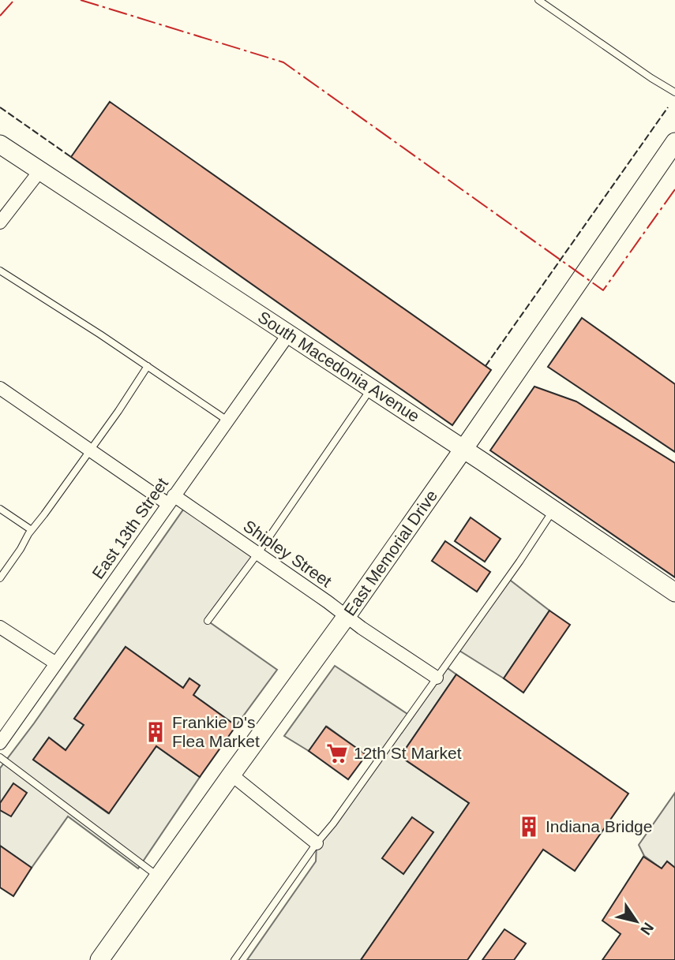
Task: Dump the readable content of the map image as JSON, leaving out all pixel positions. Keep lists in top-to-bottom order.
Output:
{
  "streets": {
    "main road": ["South Macedonia Avenue", "East Memorial Drive"],
    "street": ["East 13th Street", "Shipley Street"]
  },
  "crossings": [
    ["South Macedonia Avenue", "East 13th Street"],
    ["South Macedonia Avenue", "East Memorial Drive"],
    ["East 13th Street", "Shipley Street"],
    ["East Memorial Drive", "Shipley Street"]
  ],
  "places": {
    "building": ["Frankie D's Flea Market", "Indiana Bridge"],
    "supermarket": ["12th St Market"]
  },
  "north": "bottom right"
}
